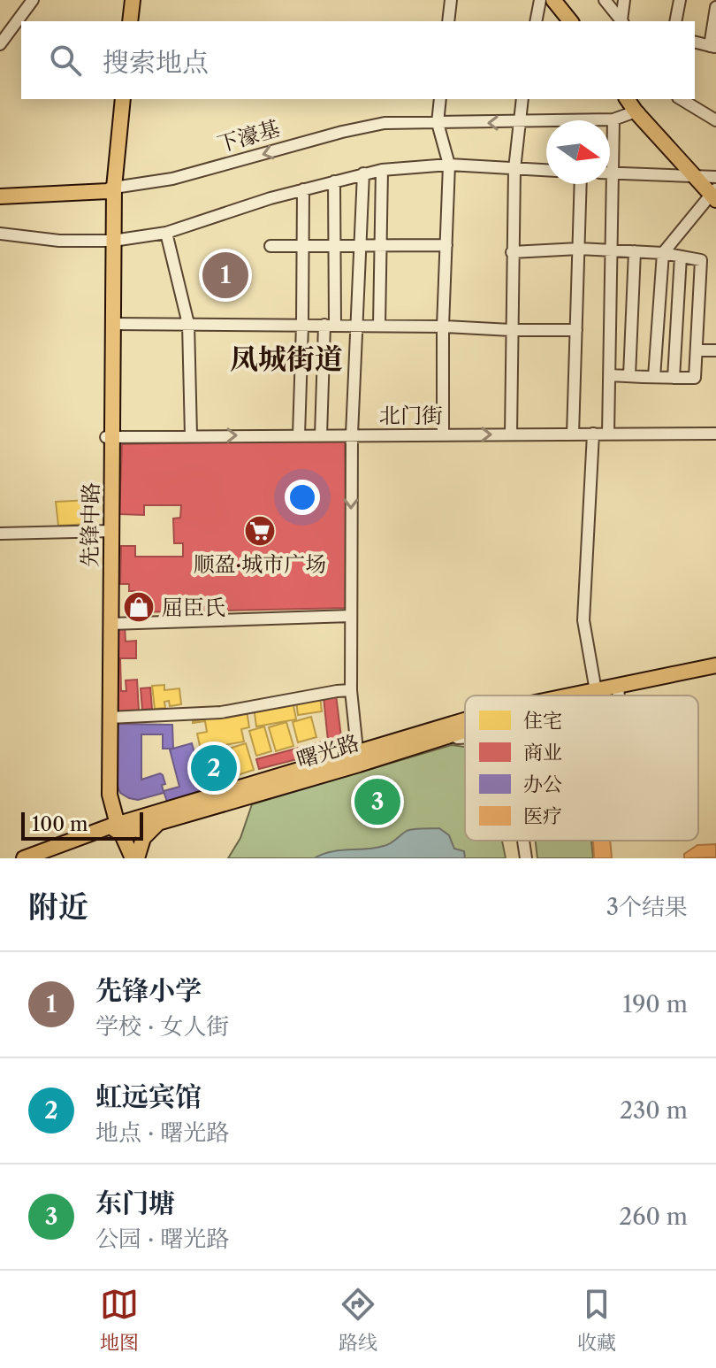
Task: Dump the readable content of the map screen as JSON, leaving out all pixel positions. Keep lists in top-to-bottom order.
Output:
{
  "streets": {
    "main road": ["下濠基", "先锋中路", "曙光路"],
    "street": ["北门街"]
  },
  "crossings": [
    ["下濠基", "先锋中路"],
    ["北门街", "先锋中路"],
    ["先锋中路", "曙光路"]
  ],
  "districts": ["凤城街道"],
  "places": {
    "supermarket": ["顺盈·城市广场"],
    "shop": ["屈臣氏"]
  },
  "legend": [
    "住宅",
    "商业",
    "办公",
    "医疗"
  ],
  "scale_bar": "100 m",
  "north": "right",
  "page": {
    "search": "搜索地点",
    "pins": ["1", "2", "3"],
    "scale": "100 m",
    "heading": ["附近", "3个结果"],
    "list": [
      {
        "mark": "1",
        "name": "先锋小学",
        "note": "学校 · 女人街",
        "value": "190 m"
      },
      {
        "mark": "2",
        "name": "虹远宾馆",
        "note": "地点 · 曙光路",
        "value": "230 m"
      },
      {
        "mark": "3",
        "name": "东门塘",
        "note": "公园 · 曙光路",
        "value": "260 m"
      }
    ],
    "nav": ["地图", "路线", "收藏"]
  }
}
